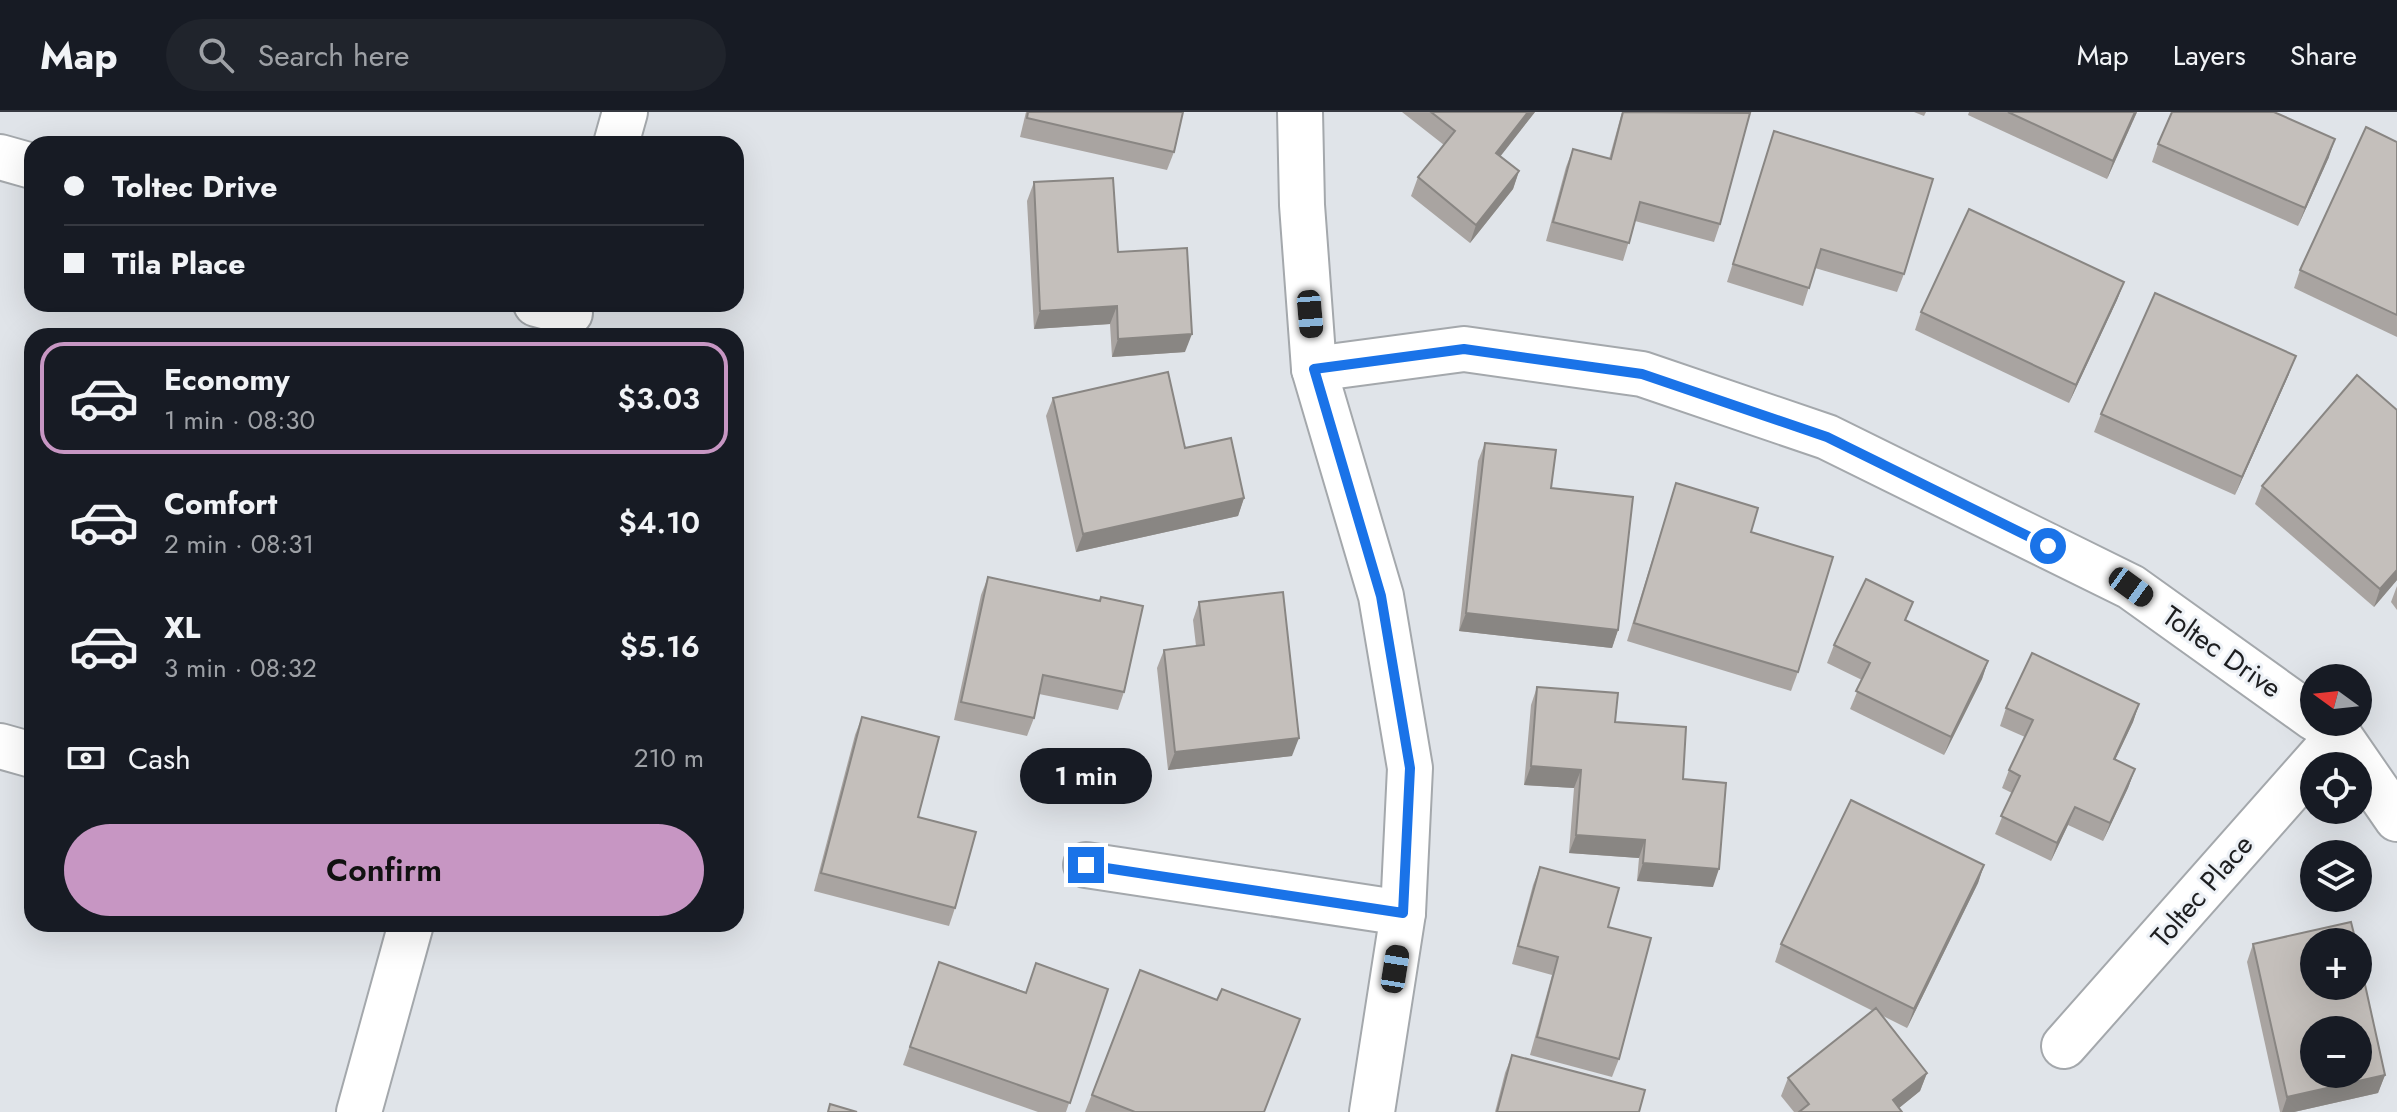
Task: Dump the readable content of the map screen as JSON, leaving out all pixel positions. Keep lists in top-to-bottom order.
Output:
{
  "streets": {
    "street": ["Toltec Drive", "Toltec Place"]
  },
  "north": "left",
  "page": {
    "header": "Map",
    "search": "Search here",
    "nav": ["Map", "Layers", "Share"],
    "banner": ["Toltec Drive", "Tila Place"],
    "list": [
      {
        "name": "Economy",
        "note": "1 min · 08:30",
        "value": "$3.03"
      },
      {
        "name": "Comfort",
        "note": "2 min · 08:31",
        "value": "$4.10"
      },
      {
        "name": "XL",
        "note": "3 min · 08:32",
        "value": "$5.16"
      }
    ],
    "map_buttons": ["+", "−"],
    "pay": ["Cash", "210 m"],
    "bubble": "1 min",
    "buttons": "Confirm"
  }
}
